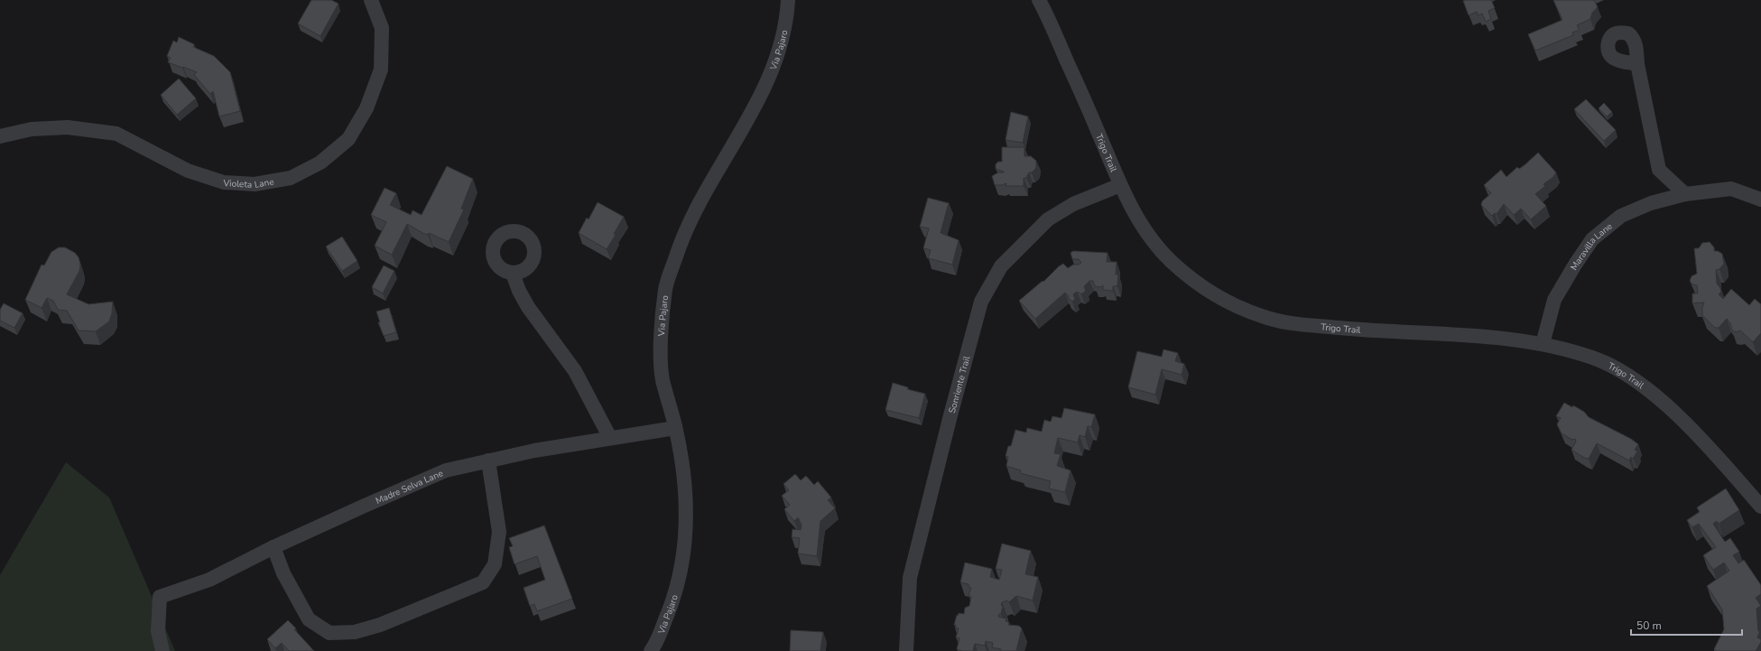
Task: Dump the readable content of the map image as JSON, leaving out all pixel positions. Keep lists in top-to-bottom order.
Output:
{
  "streets": {
    "street": [
      "Via Pajaro",
      "Trigo Trail",
      "Violeta Lane",
      "Maravilla Lane",
      "Sonriente Trail",
      "Madre Selva Lane"
    ]
  },
  "crossings": [
    ["Via Pajaro", "Madre Selva Lane"],
    ["Trigo Trail", "Maravilla Lane"],
    ["Trigo Trail", "Sonriente Trail"]
  ],
  "scale_bar": "50 m"
}
